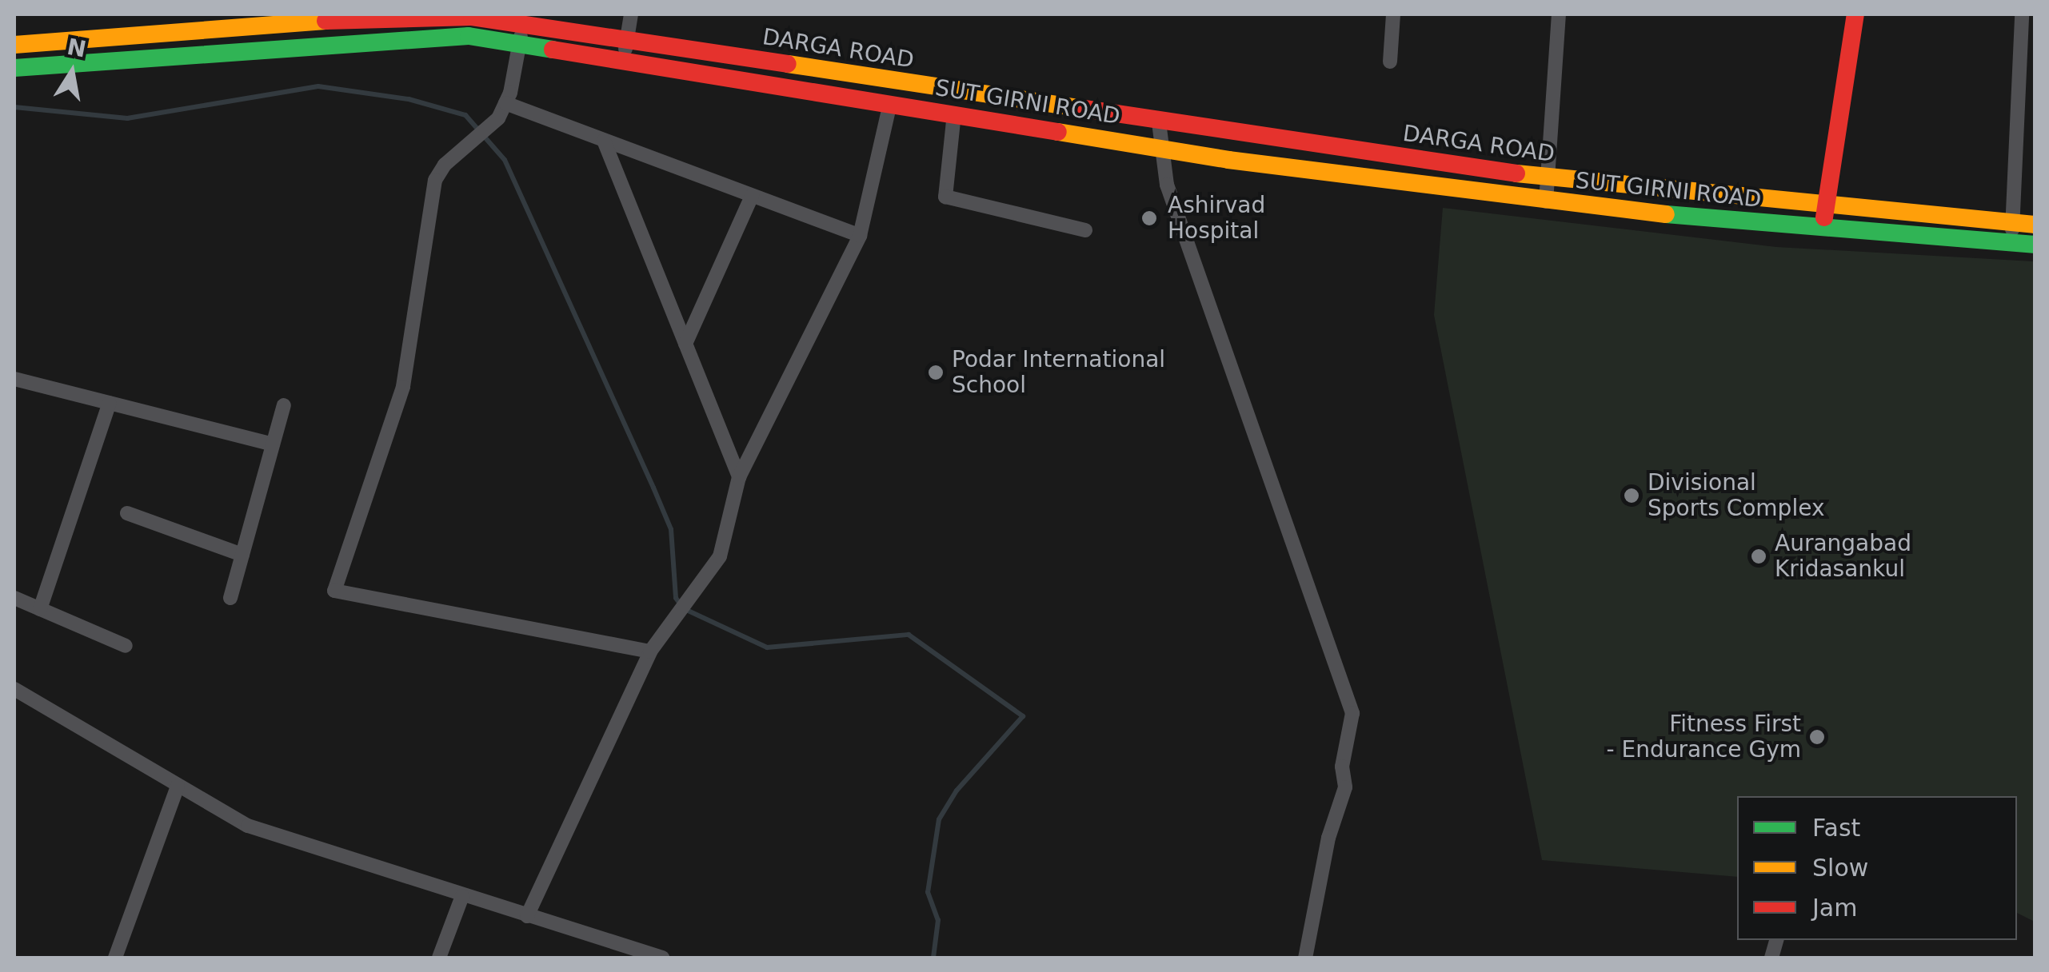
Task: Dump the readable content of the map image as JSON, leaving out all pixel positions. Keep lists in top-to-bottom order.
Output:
{
  "streets": {
    "main road": ["DARGA ROAD", "SUT GIRNI ROAD"]
  },
  "places": [
    "Ashirvad Hospital",
    "Podar International School",
    "Divisional Sports Complex",
    "Aurangabad Kridasankul",
    "Fitness First - Endurance Gym"
  ],
  "legend": ["Fast", "Slow", "Jam"],
  "north": "top"
}
